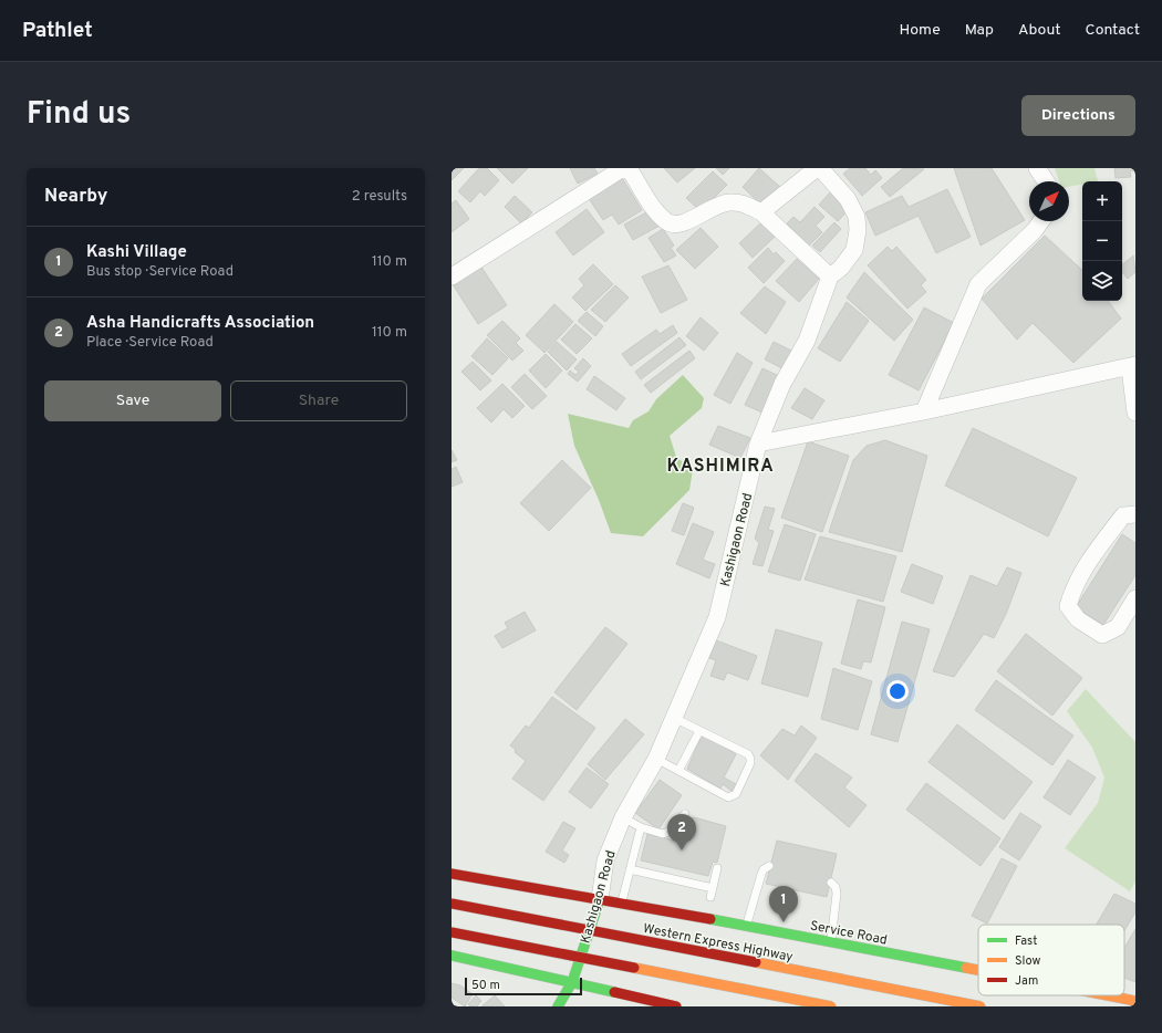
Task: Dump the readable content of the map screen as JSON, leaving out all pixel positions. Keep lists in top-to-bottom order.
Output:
{
  "streets": {
    "main road": ["Kashigaon Road", "Service Road", "Western Express Highway"]
  },
  "crossings": [
    ["Kashigaon Road", "Service Road"]
  ],
  "districts": ["KASHIMIRA"],
  "legend": ["Fast", "Slow", "Jam"],
  "scale_bar": "50 m",
  "north": "top right",
  "page": {
    "header": "Pathlet",
    "nav": [
      "Home",
      "Map",
      "About",
      "Contact"
    ],
    "title": "Find us",
    "buttons": [
      "Directions",
      ["Save", "Share"]
    ],
    "heading": ["Nearby", "2 results"],
    "map_buttons": ["+", "−"],
    "list": [
      {
        "mark": "1",
        "name": "Kashi Village",
        "note": "Bus stop · Service Road",
        "value": "110 m"
      },
      {
        "mark": "2",
        "name": "Asha Handicrafts Association",
        "note": "Place · Service Road",
        "value": "110 m"
      }
    ],
    "pins": ["2", "1"],
    "scale": "50 m"
  }
}
